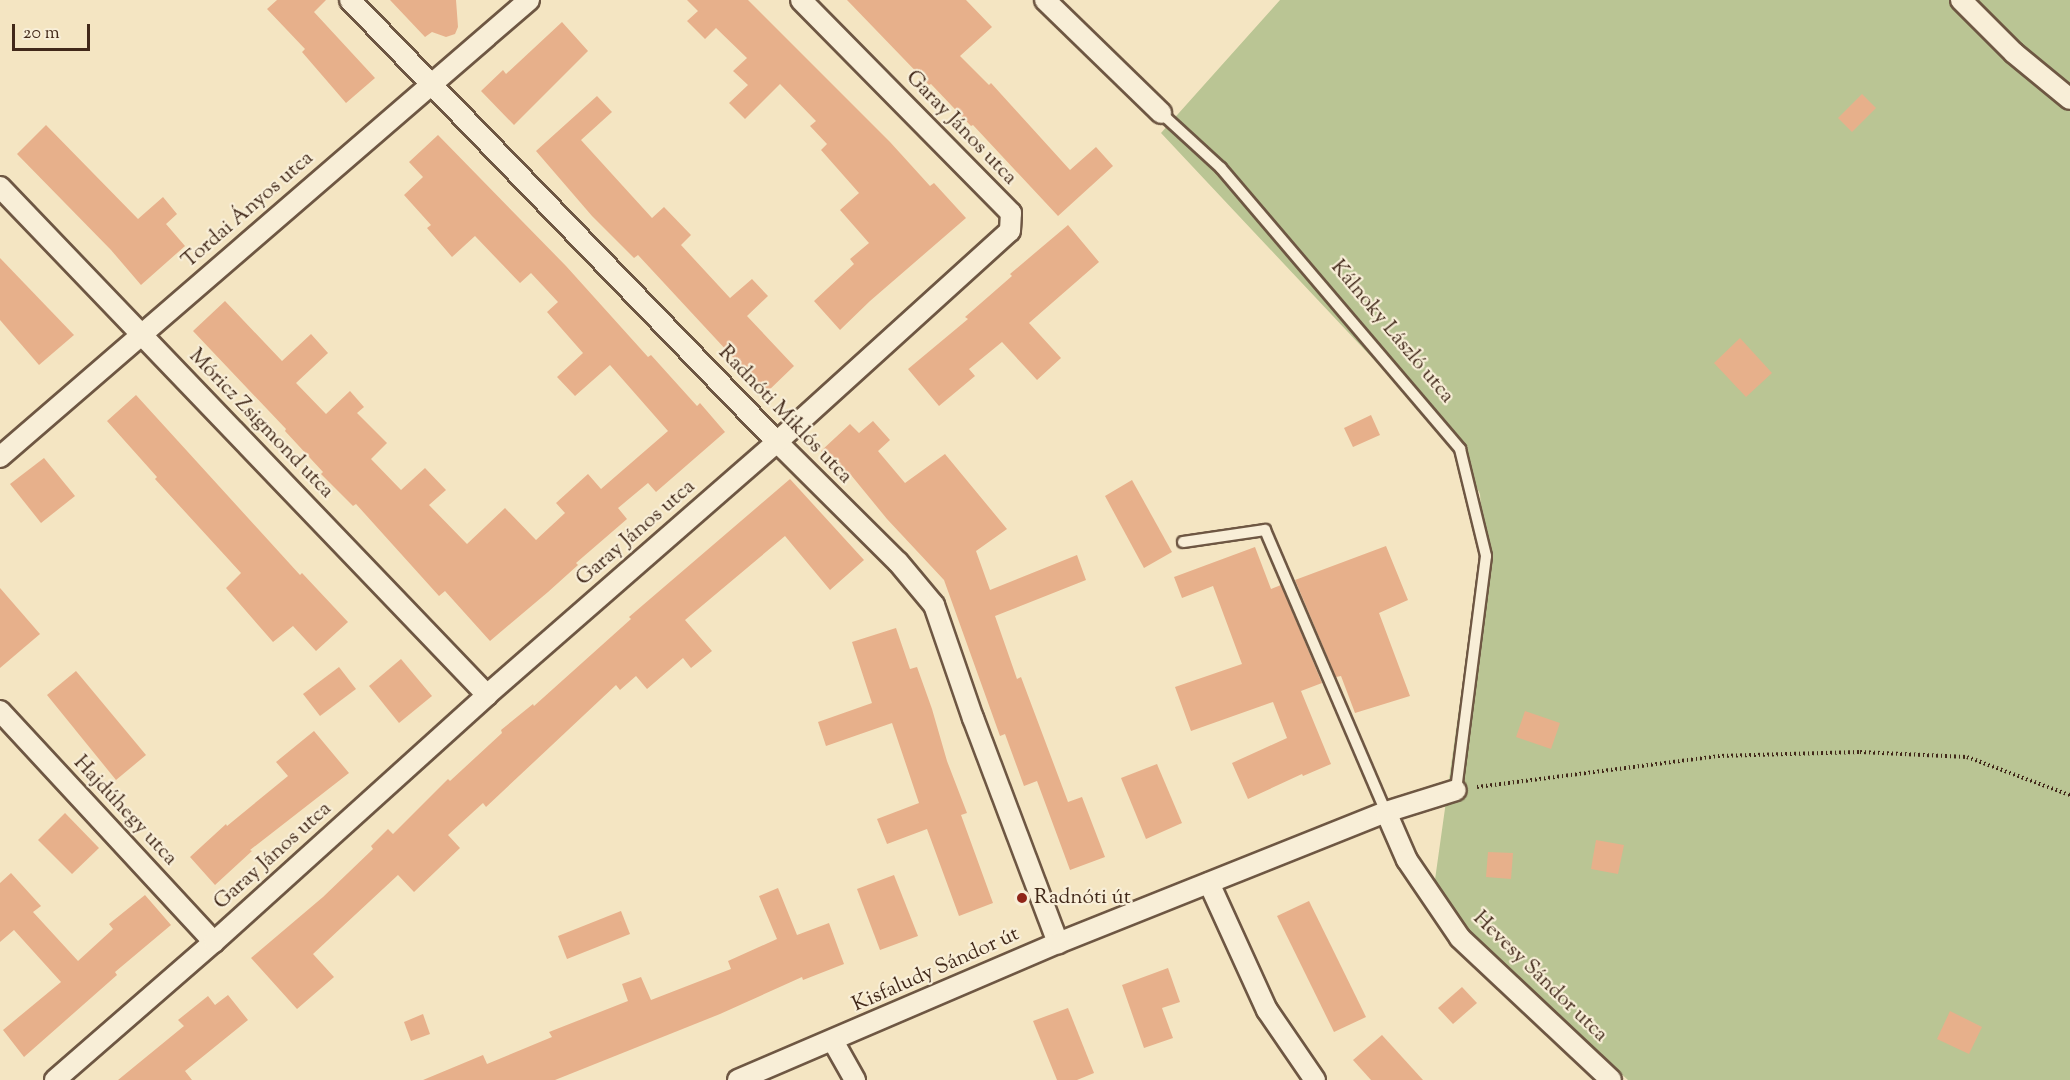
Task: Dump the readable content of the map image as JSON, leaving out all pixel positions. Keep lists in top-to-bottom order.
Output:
{
  "streets": {
    "street": [
      "Garay János utca",
      "Tordai Ányos utca",
      "Kálnoky László utca",
      "Radnóti Miklós utca",
      "Móricz Zsigmond utca",
      "Hajdúhegy utca",
      "Kisfaludy Sándor út",
      "Hevesy Sándor utca"
    ]
  },
  "crossings": [
    ["Garay János utca", "Radnóti Miklós utca"],
    ["Garay János utca", "Móricz Zsigmond utca"],
    ["Garay János utca", "Hajdúhegy utca"],
    ["Tordai Ányos utca", "Radnóti Miklós utca"],
    ["Tordai Ányos utca", "Móricz Zsigmond utca"],
    ["Kálnoky László utca", "Kisfaludy Sándor út"],
    ["Radnóti Miklós utca", "Kisfaludy Sándor út"],
    ["Kisfaludy Sándor út", "Hevesy Sándor utca"]
  ],
  "places": ["Radnóti út"],
  "scale_bar": "20 m"
}
